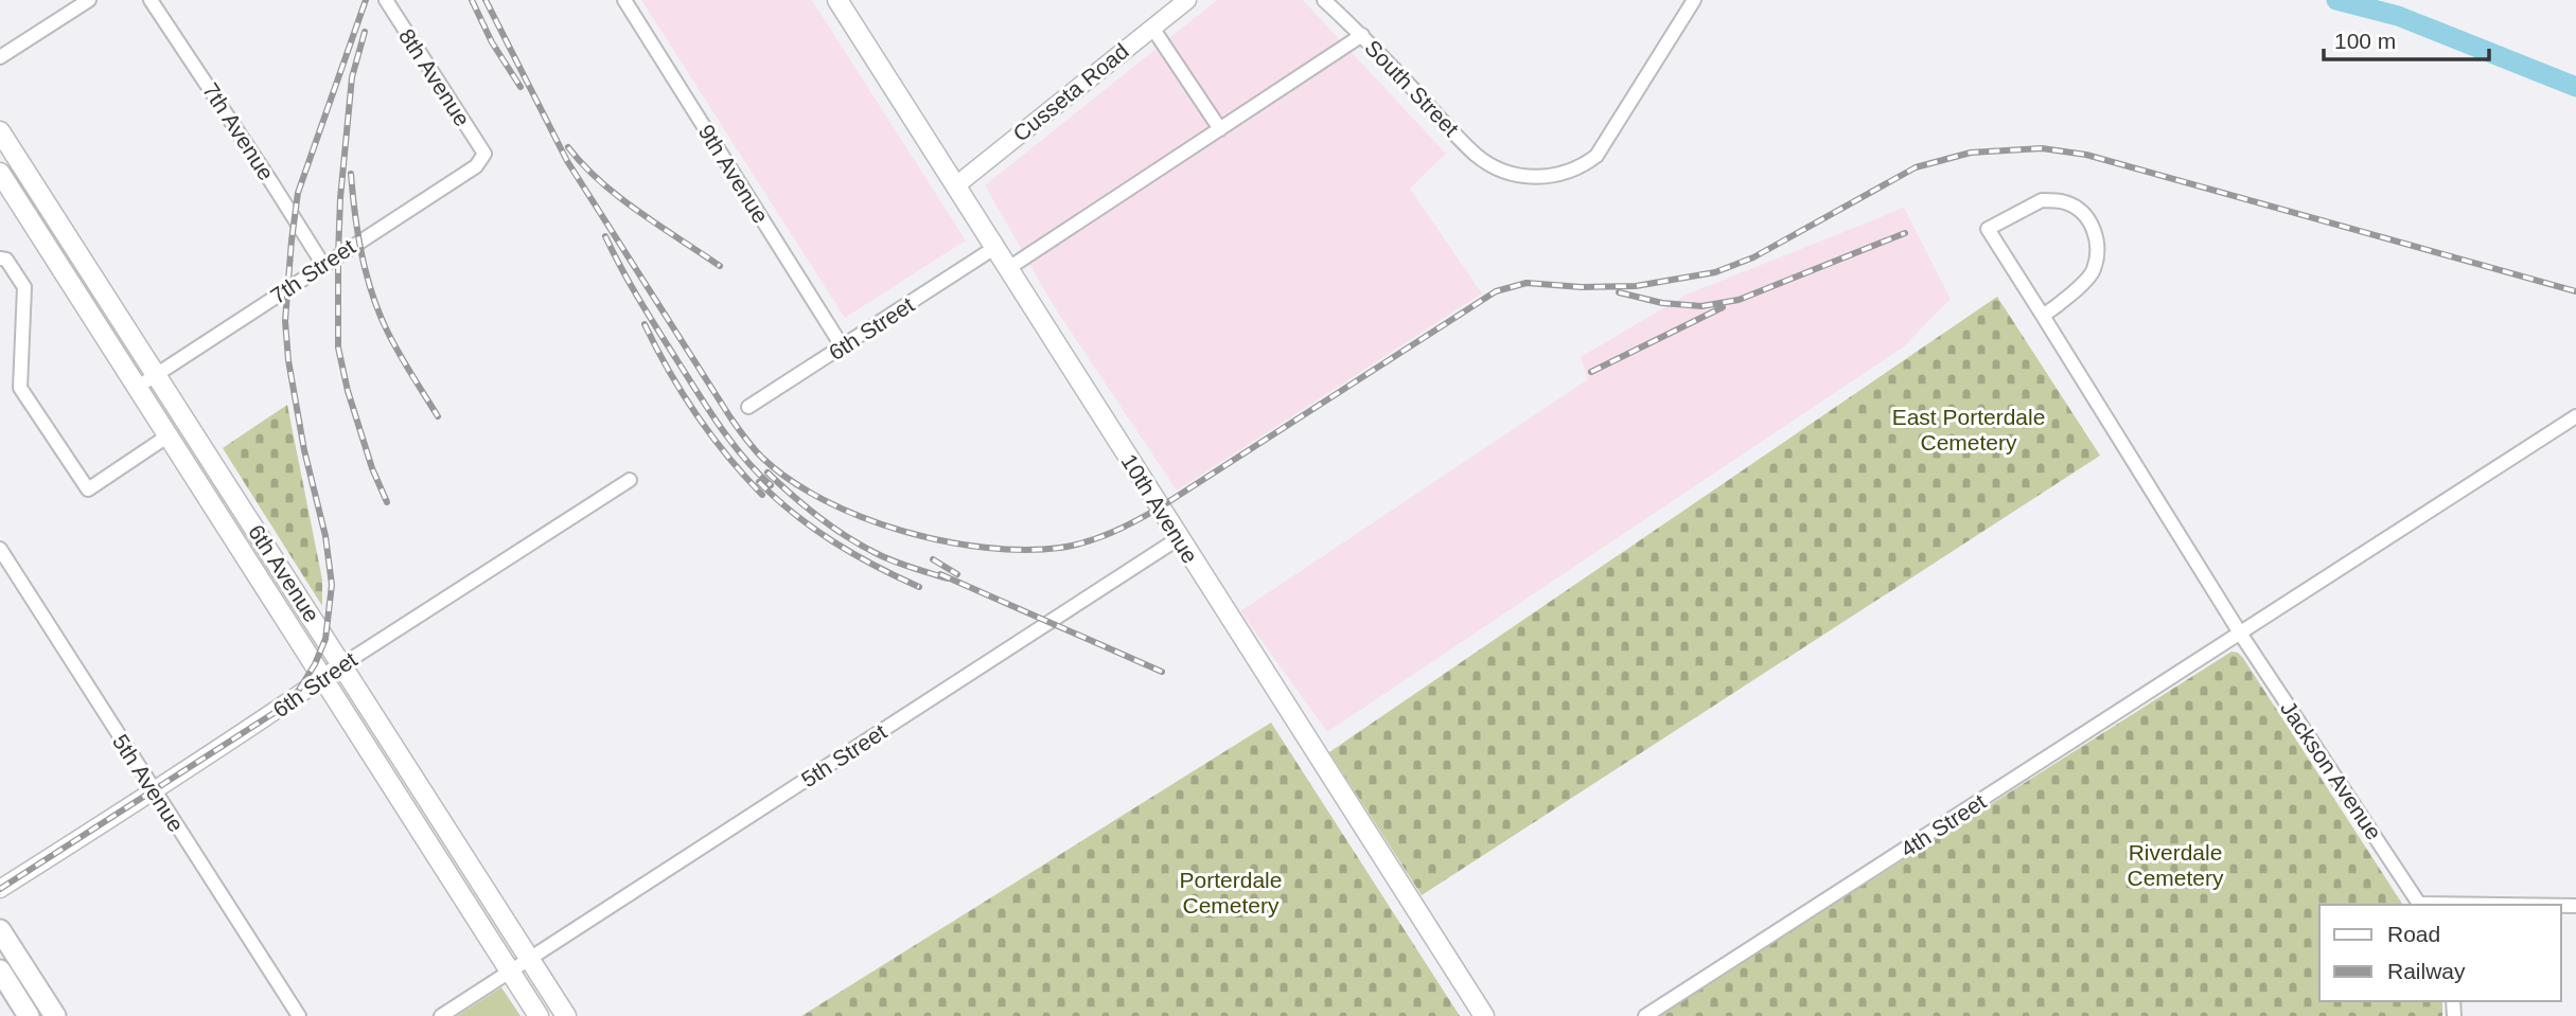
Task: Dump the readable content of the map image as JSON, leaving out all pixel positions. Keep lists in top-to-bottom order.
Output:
{
  "streets": {
    "main road": ["10th Avenue", "6th Avenue"],
    "street": [
      "8th Avenue",
      "South Street",
      "Cusseta Road",
      "7th Avenue",
      "9th Avenue",
      "7th Street",
      "6th Street",
      "5th Street",
      "Jackson Avenue",
      "5th Avenue",
      "4th Street"
    ]
  },
  "crossings": [
    ["8th Avenue", "7th Street"],
    ["South Street", "10th Avenue"],
    ["Cusseta Road", "10th Avenue"],
    ["7th Avenue", "7th Street"],
    ["9th Avenue", "6th Street"],
    ["7th Street", "6th Avenue"],
    ["6th Street", "10th Avenue"],
    ["6th Street", "6th Avenue"],
    ["6th Street", "5th Avenue"],
    ["10th Avenue", "5th Street"],
    ["6th Avenue", "5th Street"],
    ["Jackson Avenue", "4th Street"]
  ],
  "parks": ["East Porterdale Cemetery", "Riverdale Cemetery", "Porterdale Cemetery"],
  "legend": ["Road", "Railway"],
  "scale_bar": "100 m"
}
